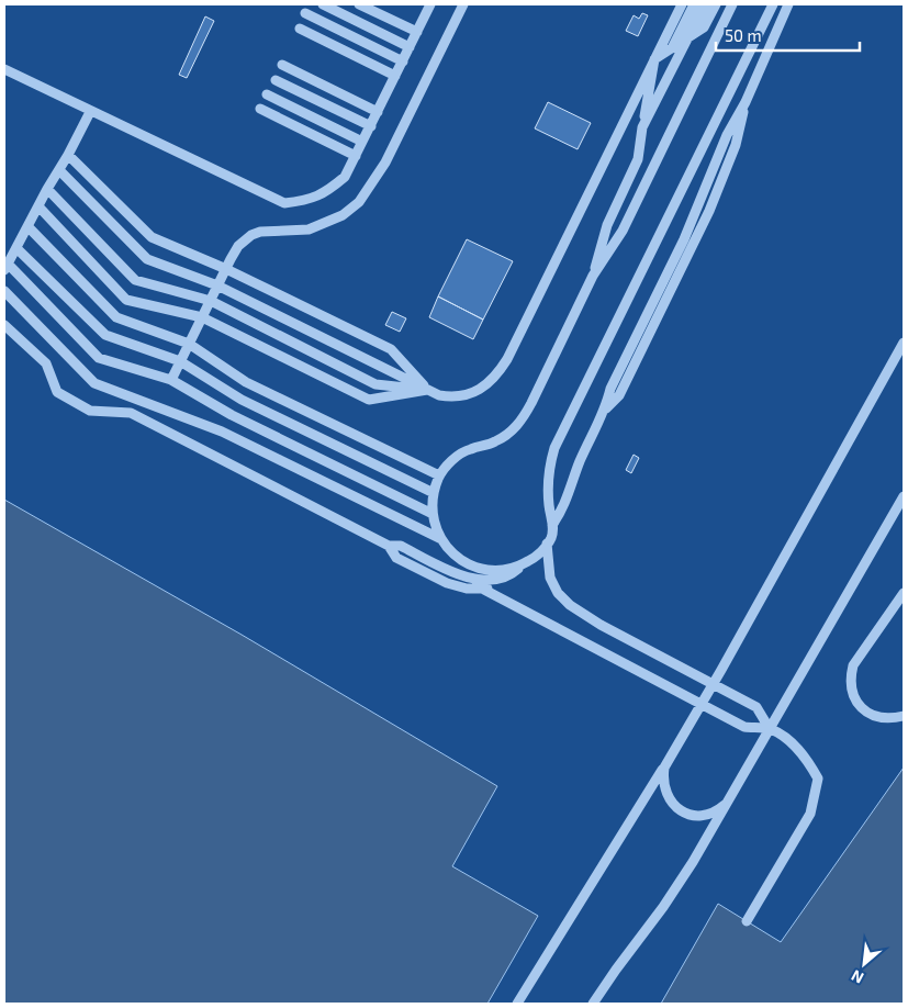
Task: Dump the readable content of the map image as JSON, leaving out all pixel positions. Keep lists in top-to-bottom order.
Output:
{
  "scale_bar": "50 m",
  "north": "bottom left"
}
